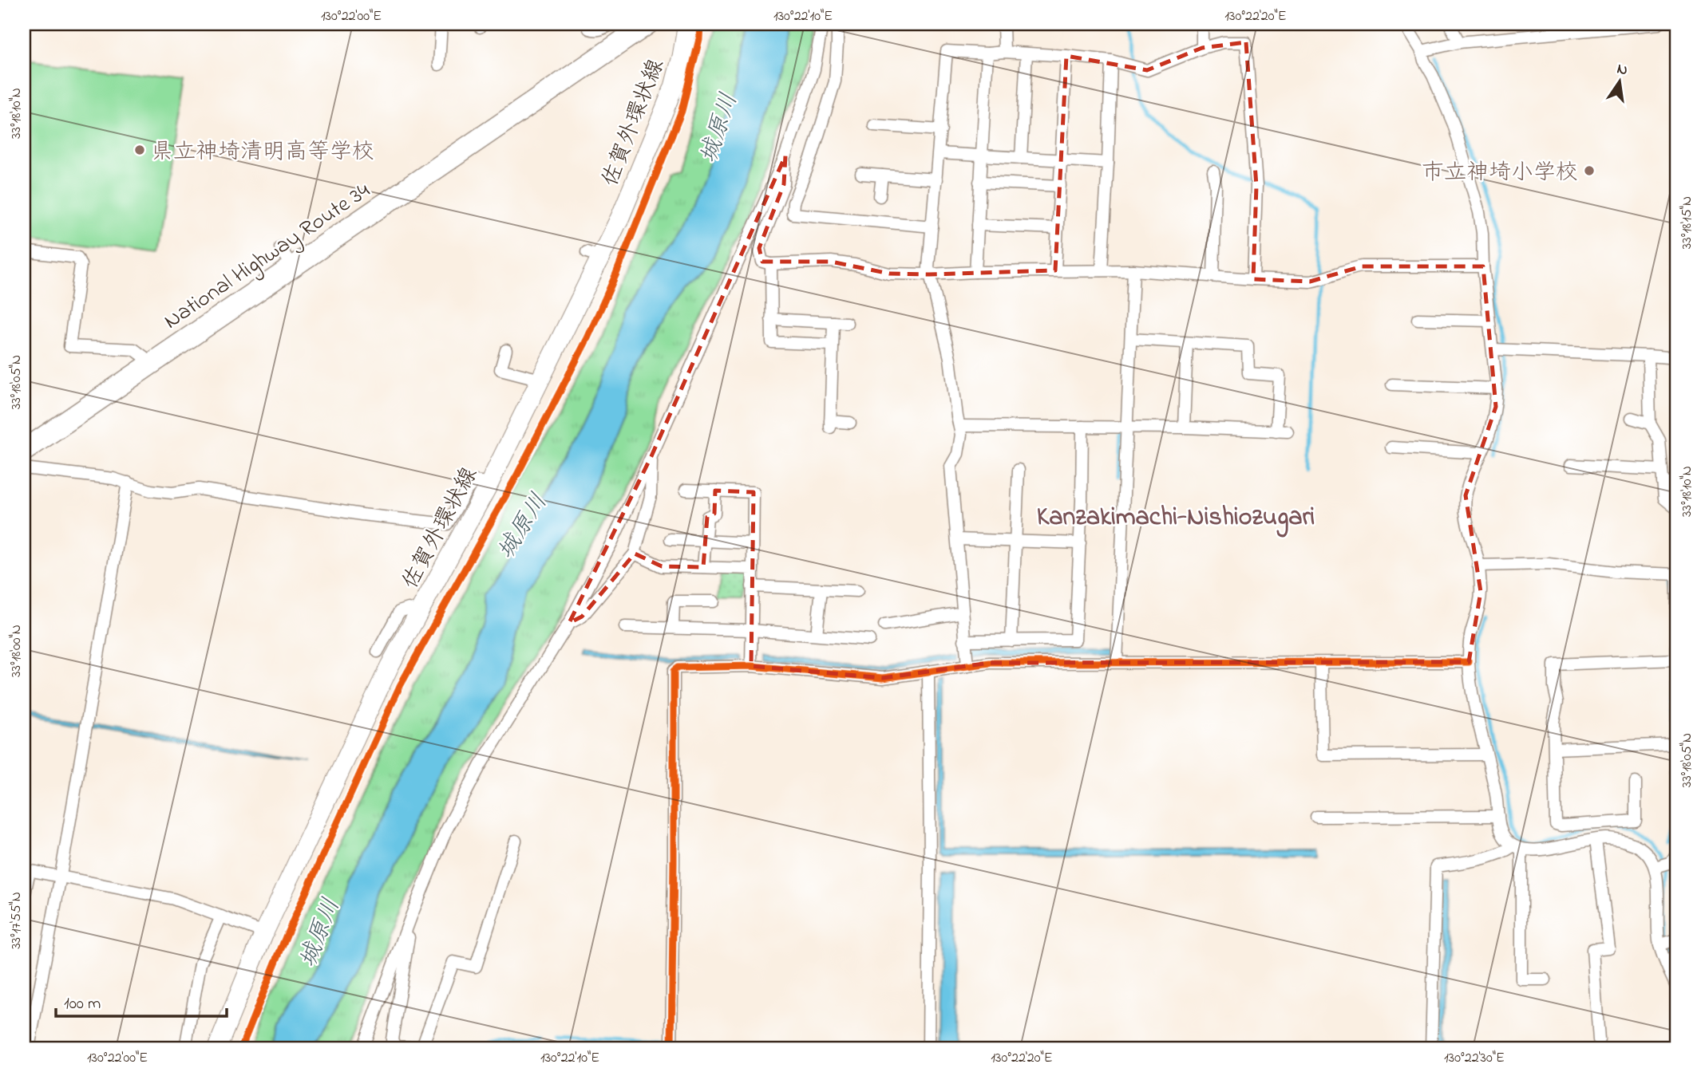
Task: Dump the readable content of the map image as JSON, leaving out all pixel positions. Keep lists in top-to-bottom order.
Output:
{
  "streets": {
    "highway": ["National Highway Route 34"],
    "main road": ["佐賀外環状線"]
  },
  "districts": ["Kanzakimachi-Nishiozugari"],
  "water": ["城原川"],
  "places": ["県立神埼清明高等学校", "市立神埼小学校"],
  "scale_bar": "100 m",
  "north": "top",
  "coordinates": [
    "130°22'00\"E",
    "130°22'10\"E",
    "130°22'20\"E",
    "33°18'10\"N",
    "33°18'15\"N",
    "33°18'05\"N",
    "33°18'00\"N",
    "33°17'55\"N",
    "130°22'30\"E"
  ]
}
